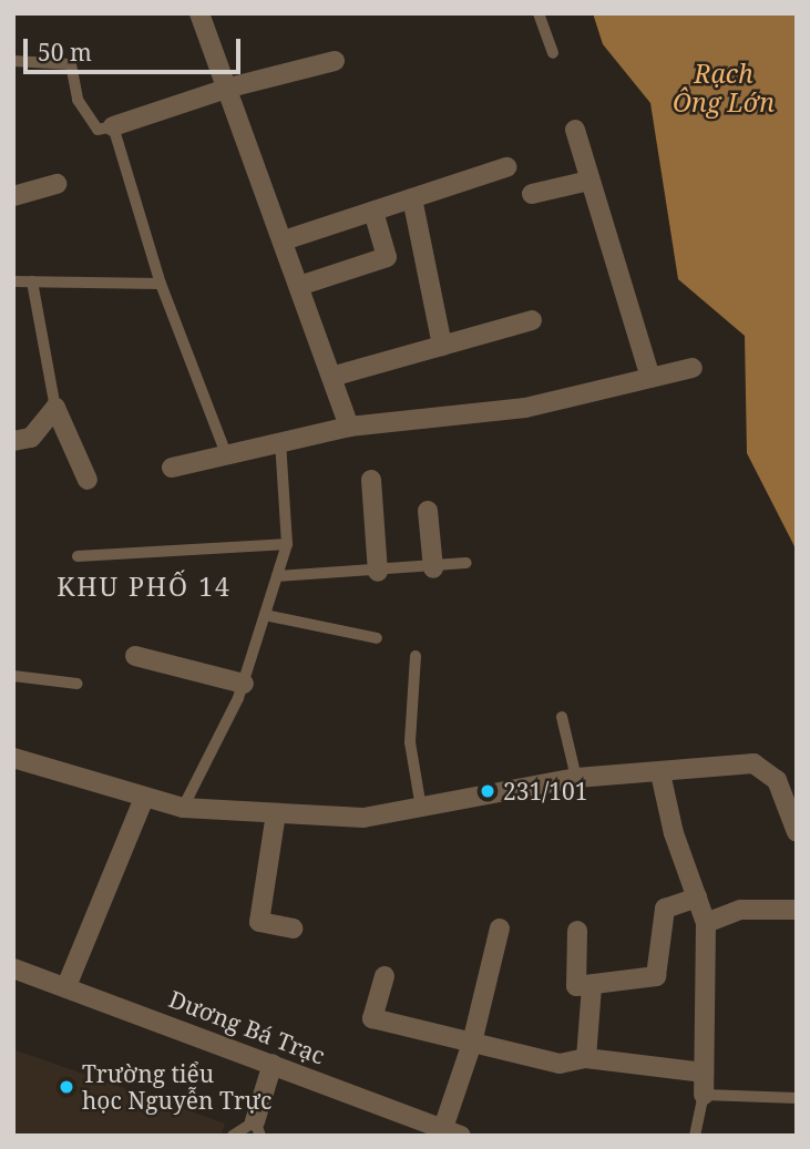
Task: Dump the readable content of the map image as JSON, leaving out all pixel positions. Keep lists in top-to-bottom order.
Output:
{
  "streets": {
    "street": ["Dương Bá Trạc"]
  },
  "districts": ["KHU PHỐ 14"],
  "water": ["Rạch Ông Lớn"],
  "places": ["231/101", "Trường tiểu học Nguyễn Trực"],
  "scale_bar": "50 m"
}
